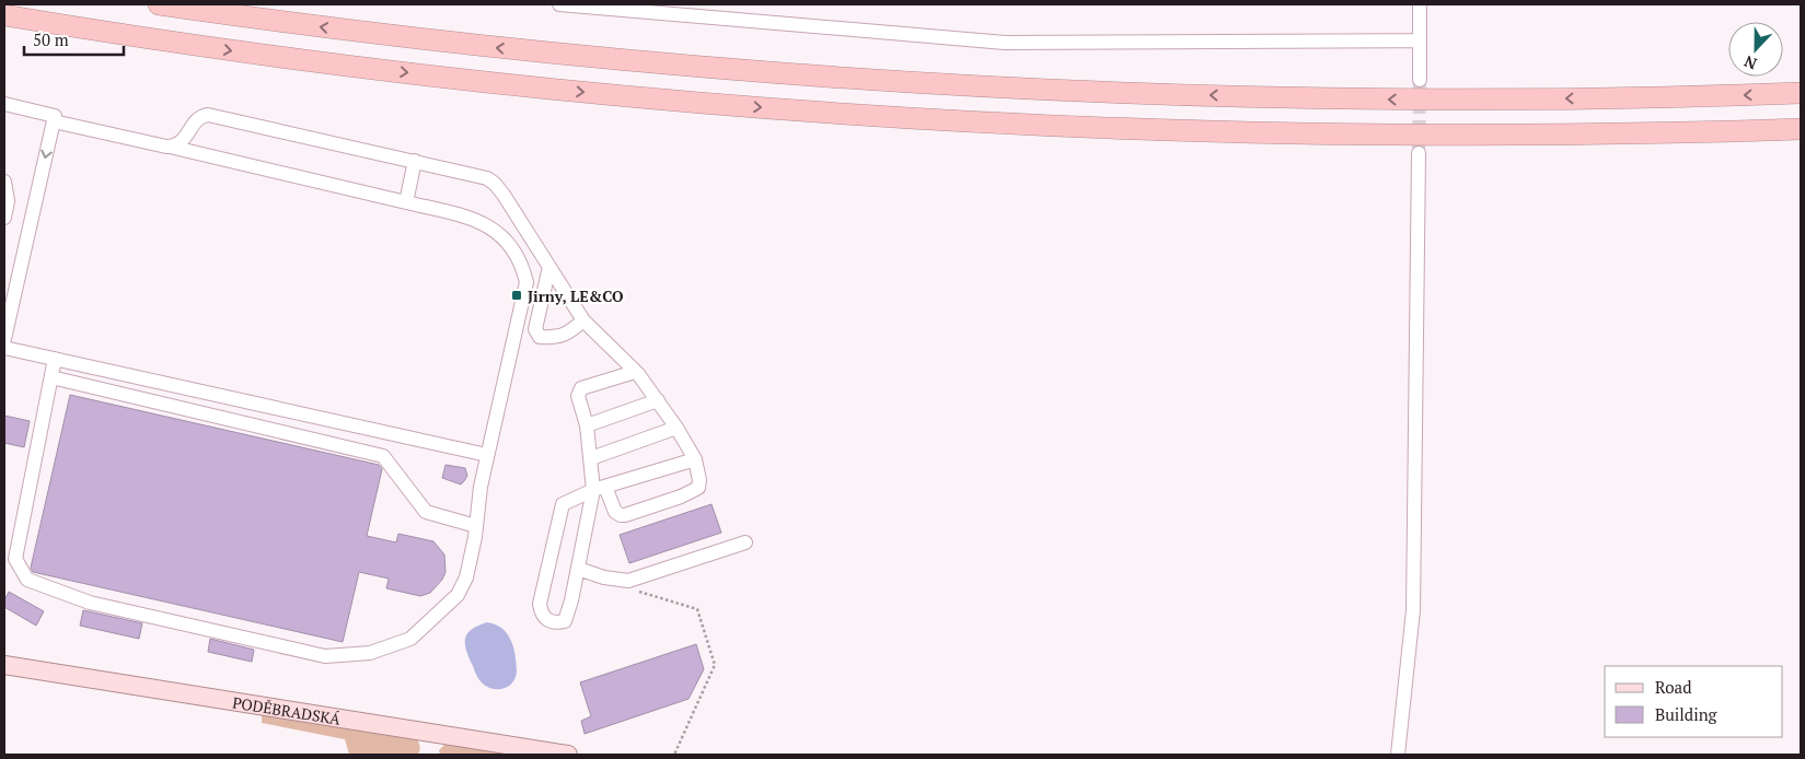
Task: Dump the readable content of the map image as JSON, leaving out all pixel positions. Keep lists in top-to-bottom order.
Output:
{
  "streets": {
    "main road": ["PODĚBRADSKÁ"]
  },
  "places": {
    "transit": ["Jirny, LE&CO"]
  },
  "legend": ["Road", "Building"],
  "scale_bar": "50 m",
  "north": "bottom"
}
